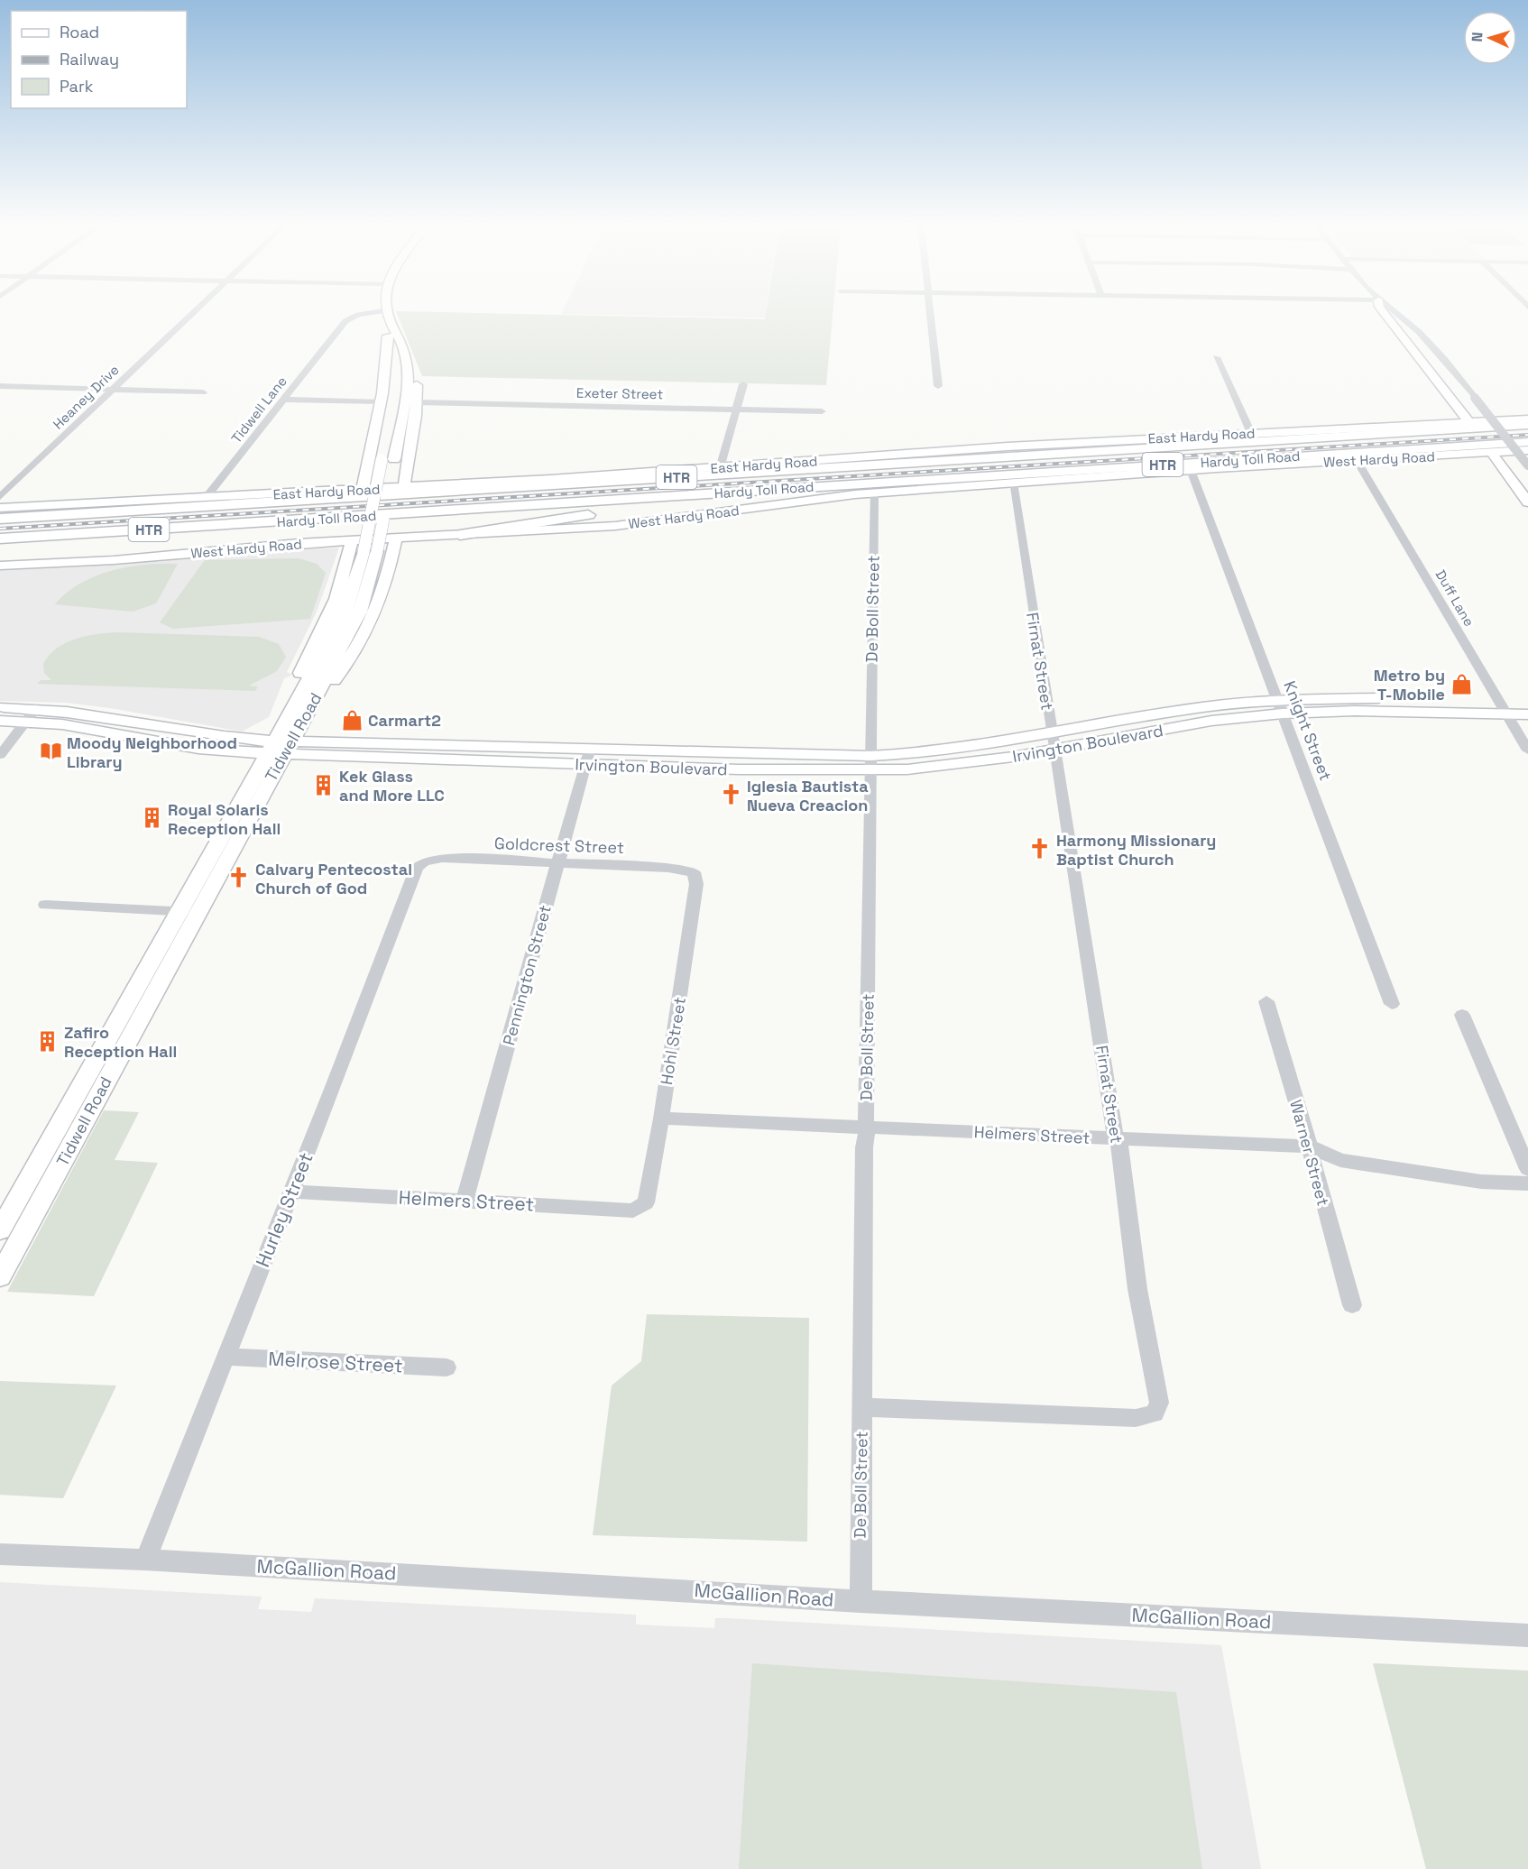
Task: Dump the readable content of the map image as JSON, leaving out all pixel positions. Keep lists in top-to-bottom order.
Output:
{
  "streets": {
    "highway": ["Hardy Toll Road", "HTR"],
    "main road": [
      "East Hardy Road",
      "West Hardy Road",
      "Tidwell Road",
      "Irvington Boulevard"
    ],
    "street": [
      "Exeter Street",
      "Heaney Drive",
      "Tidwell Lane",
      "Duff Lane",
      "De Boll Street",
      "Firnat Street",
      "Knight Street",
      "Goldcrest Street",
      "Pennington Street",
      "Hohl Street",
      "Helmers Street",
      "Warner Street",
      "Hurley Street",
      "Melrose Street",
      "McGallion Road"
    ]
  },
  "crossings": [
    ["Tidwell Lane", "East Hardy Road"],
    ["West Hardy Road", "Duff Lane"],
    ["West Hardy Road", "De Boll Street"],
    ["West Hardy Road", "Firnat Street"],
    ["West Hardy Road", "Knight Street"],
    ["West Hardy Road", "Tidwell Road"],
    ["Duff Lane", "Irvington Boulevard"],
    ["De Boll Street", "Firnat Street"],
    ["De Boll Street", "Irvington Boulevard"],
    ["De Boll Street", "Helmers Street"],
    ["De Boll Street", "McGallion Road"],
    ["Firnat Street", "Irvington Boulevard"],
    ["Firnat Street", "Helmers Street"],
    ["Knight Street", "Irvington Boulevard"],
    ["Tidwell Road", "Irvington Boulevard"],
    ["Irvington Boulevard", "Pennington Street"],
    ["Goldcrest Street", "Pennington Street"],
    ["Goldcrest Street", "Hohl Street"],
    ["Goldcrest Street", "Hurley Street"],
    ["Pennington Street", "Helmers Street"],
    ["Hohl Street", "Helmers Street"],
    ["Helmers Street", "Warner Street"],
    ["Helmers Street", "Hurley Street"],
    ["Hurley Street", "Melrose Street"],
    ["Hurley Street", "McGallion Road"]
  ],
  "places": {
    "shop": ["Metro by T-Mobile", "Carmart2"],
    "library": ["Moody Neighborhood Library"],
    "building": ["Kek Glass and More LLC", "Royal Solaris Reception Hall", "Zafiro Reception Hall"],
    "church": ["Iglesia Bautista Nueva Creacion", "Harmony Missionary Baptist Church", "Calvary Pentecostal Church of God"]
  },
  "legend": ["Road", "Railway", "Park"],
  "north": "left"
}
